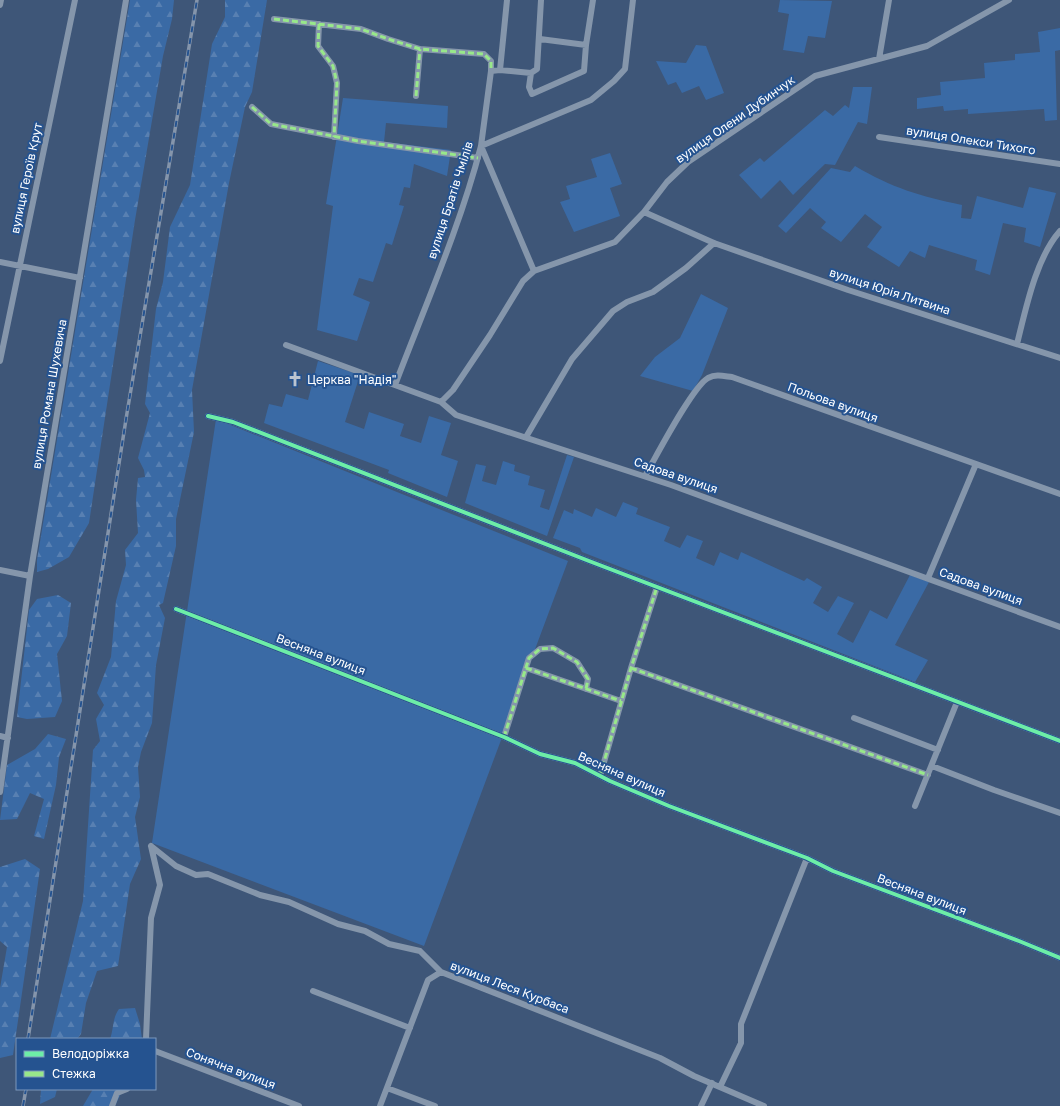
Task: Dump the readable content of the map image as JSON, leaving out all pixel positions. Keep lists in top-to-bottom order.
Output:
{
  "streets": {
    "street": [
      "вулиця Олени Дубинчук",
      "вулиця Олекси Тихого",
      "вулиця Героїв Крут",
      "вулиця Братів Чмілів",
      "вулиця Юрія Литвина",
      "вулиця Романа Шухевича",
      "Польова вулиця",
      "Садова вулиця",
      "Весняна вулиця",
      "вулиця Леся Курбаса",
      "Сонячна вулиця"
    ]
  },
  "crossings": [
    ["вулиця Олени Дубинчук", "вулиця Юрія Литвина"],
    ["вулиця Олени Дубинчук", "Садова вулиця"],
    ["вулиця Братів Чмілів", "Садова вулиця"],
    ["Польова вулиця", "Садова вулиця"]
  ],
  "places": {
    "church": ["Церква \"Надія\""]
  },
  "legend": ["Велодоріжка", "Стежка"]
}
